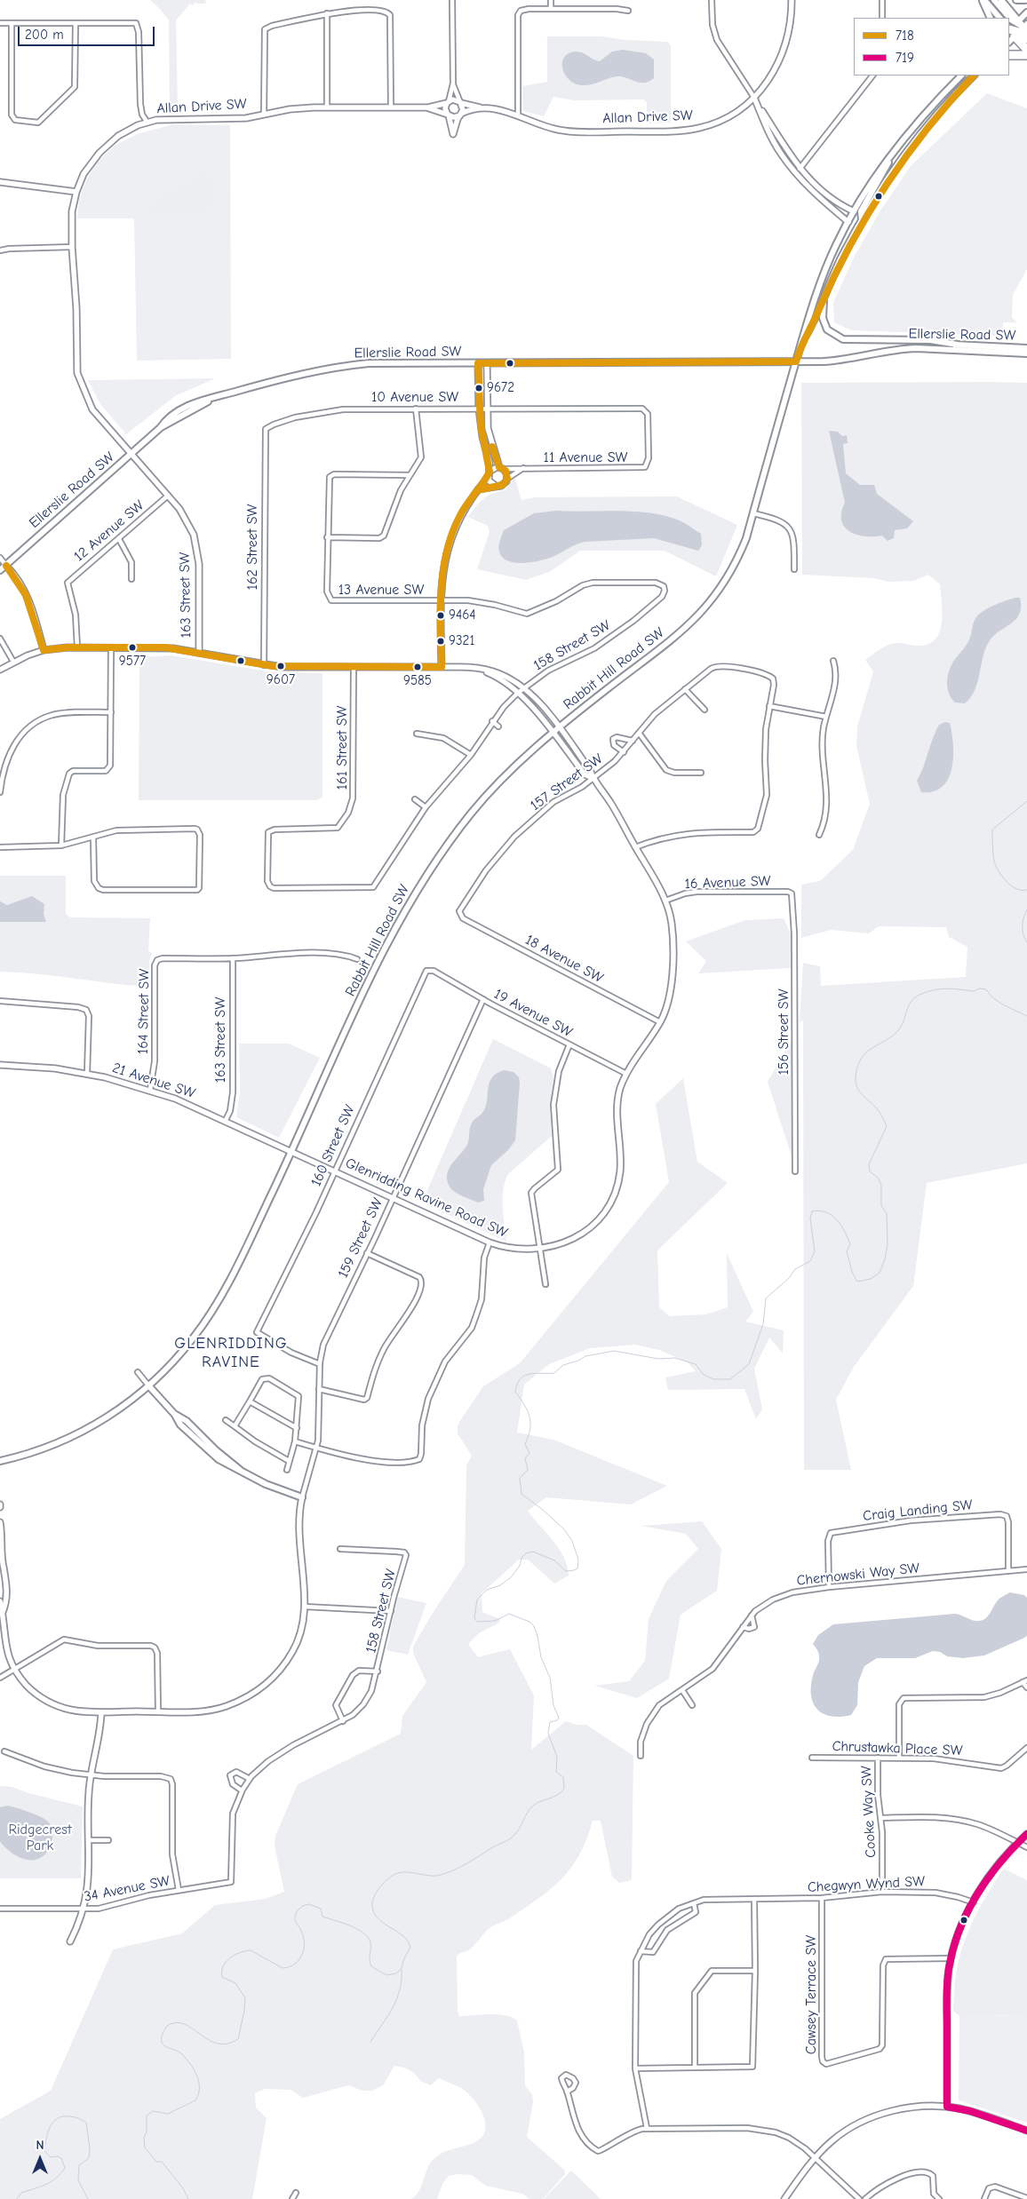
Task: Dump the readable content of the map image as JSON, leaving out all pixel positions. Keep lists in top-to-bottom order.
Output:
{
  "streets": {
    "main road": ["Ellerslie Road SW", "Rabbit Hill Road SW"],
    "street": [
      "Allan Drive SW",
      "10 Avenue SW",
      "11 Avenue SW",
      "12 Avenue SW",
      "162 Street SW",
      "13 Avenue SW",
      "163 Street SW",
      "158 Street SW",
      "161 Street SW",
      "157 Street SW",
      "16 Avenue SW",
      "18 Avenue SW",
      "164 Street SW",
      "19 Avenue SW",
      "156 Street SW",
      "21 Avenue SW",
      "160 Street SW",
      "Glenridding Ravine Road SW",
      "159 Street SW",
      "Craig Landing SW",
      "Chernowski Way SW",
      "Chrustawka Place SW",
      "Cooke Way SW",
      "Chegwyn Wynd SW",
      "34 Avenue SW",
      "Cawsey Terrace SW"
    ]
  },
  "crossings": [
    ["Allan Drive SW", "Ellerslie Road SW"],
    ["Allan Drive SW", "163 Street SW"],
    ["Ellerslie Road SW", "163 Street SW"],
    ["Ellerslie Road SW", "Rabbit Hill Road SW"],
    ["10 Avenue SW", "11 Avenue SW"],
    ["10 Avenue SW", "162 Street SW"],
    ["12 Avenue SW", "163 Street SW"],
    ["13 Avenue SW", "158 Street SW"],
    ["163 Street SW", "164 Street SW"],
    ["163 Street SW", "21 Avenue SW"],
    ["158 Street SW", "161 Street SW"],
    ["158 Street SW", "34 Avenue SW"],
    ["Rabbit Hill Road SW", "21 Avenue SW"],
    ["Rabbit Hill Road SW", "Glenridding Ravine Road SW"],
    ["157 Street SW", "18 Avenue SW"],
    ["157 Street SW", "Glenridding Ravine Road SW"],
    ["16 Avenue SW", "156 Street SW"],
    ["16 Avenue SW", "Glenridding Ravine Road SW"],
    ["18 Avenue SW", "Glenridding Ravine Road SW"],
    ["164 Street SW", "21 Avenue SW"],
    ["19 Avenue SW", "160 Street SW"],
    ["19 Avenue SW", "Glenridding Ravine Road SW"],
    ["19 Avenue SW", "159 Street SW"],
    ["21 Avenue SW", "Glenridding Ravine Road SW"],
    ["160 Street SW", "Glenridding Ravine Road SW"],
    ["160 Street SW", "159 Street SW"],
    ["Glenridding Ravine Road SW", "159 Street SW"],
    ["Craig Landing SW", "Chernowski Way SW"],
    ["Chrustawka Place SW", "Cooke Way SW"],
    ["Cooke Way SW", "Chegwyn Wynd SW"],
    ["Chegwyn Wynd SW", "Cawsey Terrace SW"]
  ],
  "districts": ["GLENRIDDING RAVINE"],
  "parks": ["Ridgecrest Park"],
  "places": [
    "9672",
    "9464",
    "9321",
    "9577",
    "9607",
    "9585"
  ],
  "lines": ["transit line 718", "transit line 719"],
  "legend": ["718", "719"],
  "scale_bar": "200 m",
  "north": "top"
}
